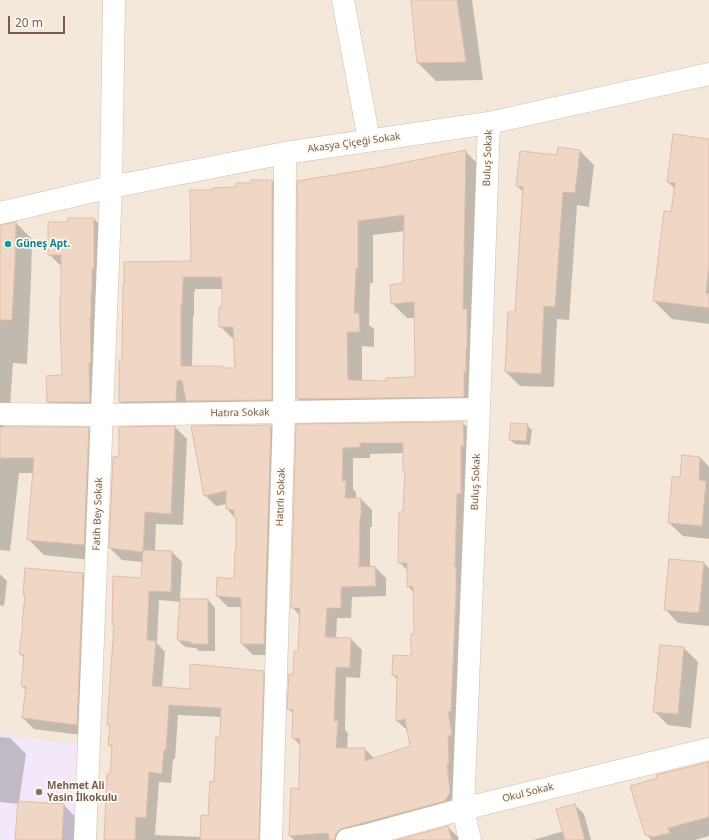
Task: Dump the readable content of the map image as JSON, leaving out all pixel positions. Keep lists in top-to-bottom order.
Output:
{
  "streets": {
    "street": [
      "Akasya Çiçeği Sokak",
      "Buluş Sokak",
      "Hatıra Sokak",
      "Hatırlı Sokak",
      "Fatih Bey Sokak",
      "Okul Sokak"
    ]
  },
  "crossings": [
    ["Akasya Çiçeği Sokak", "Buluş Sokak"],
    ["Akasya Çiçeği Sokak", "Hatırlı Sokak"],
    ["Akasya Çiçeği Sokak", "Fatih Bey Sokak"],
    ["Buluş Sokak", "Hatıra Sokak"],
    ["Buluş Sokak", "Okul Sokak"],
    ["Hatıra Sokak", "Hatırlı Sokak"],
    ["Hatıra Sokak", "Fatih Bey Sokak"]
  ],
  "places": ["Güneş Apt.", "Mehmet Ali Yasin İlkokulu"],
  "scale_bar": "20 m"
}
